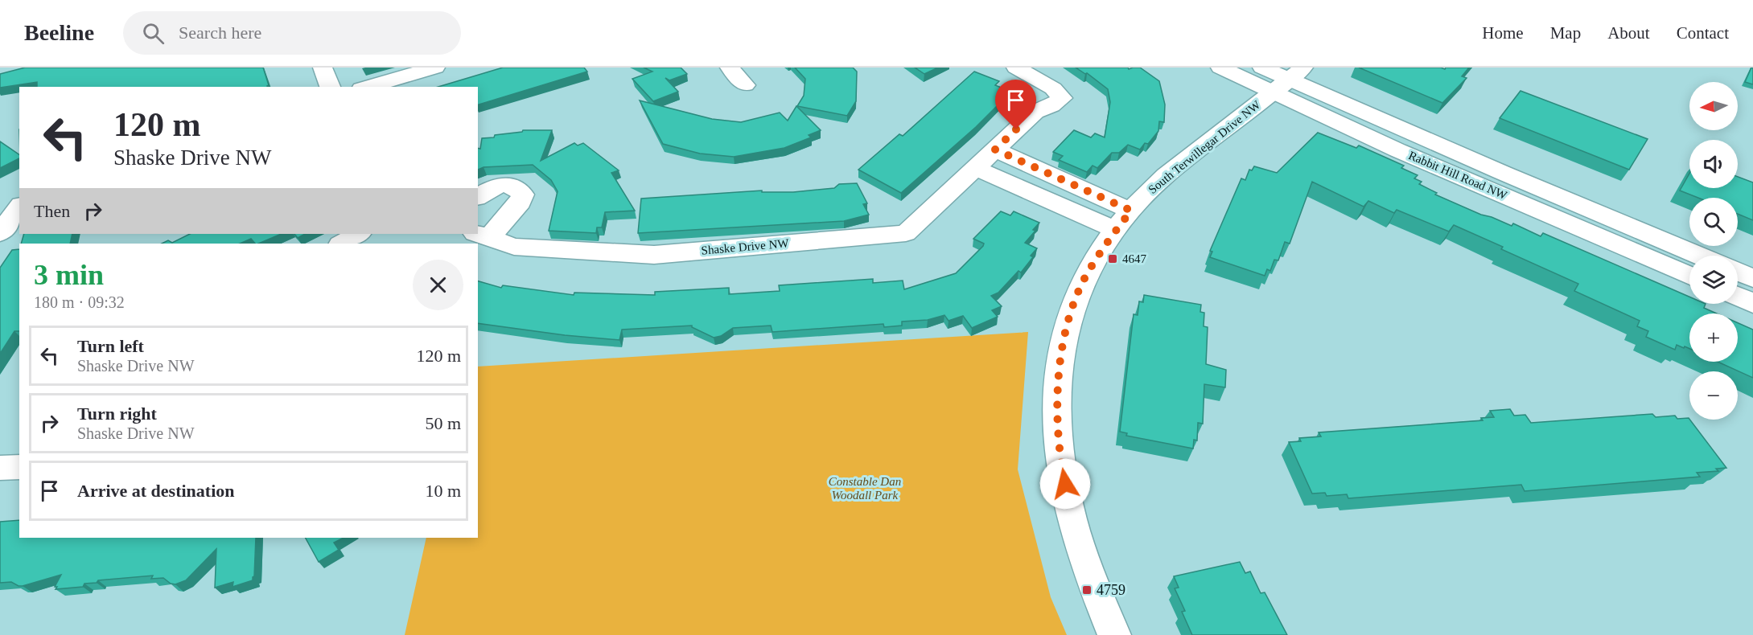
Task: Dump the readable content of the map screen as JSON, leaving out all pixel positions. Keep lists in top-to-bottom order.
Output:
{
  "streets": {
    "street": ["South Terwillegar Drive NW", "Rabbit Hill Road NW", "Shaske Drive NW"]
  },
  "crossings": [
    ["South Terwillegar Drive NW", "Rabbit Hill Road NW"]
  ],
  "parks": ["Constable Dan Woodall Park"],
  "places": {
    "transit": ["4647", "4759"]
  },
  "north": "left",
  "page": {
    "header": "Beeline",
    "search": "Search here",
    "nav": [
      "Home",
      "Map",
      "About",
      "Contact"
    ],
    "map_buttons": ["+", "−"],
    "turn": ["120 m", "Shaske Drive NW"],
    "then": "Then",
    "heading": ["3 min", "180 m · 09:32"],
    "list": [
      {
        "name": "Turn left",
        "note": "Shaske Drive NW",
        "value": "120 m"
      },
      {
        "name": "Turn right",
        "note": "Shaske Drive NW",
        "value": "50 m"
      },
      {
        "name": "Arrive at destination",
        "value": "10 m"
      }
    ]
  }
}
